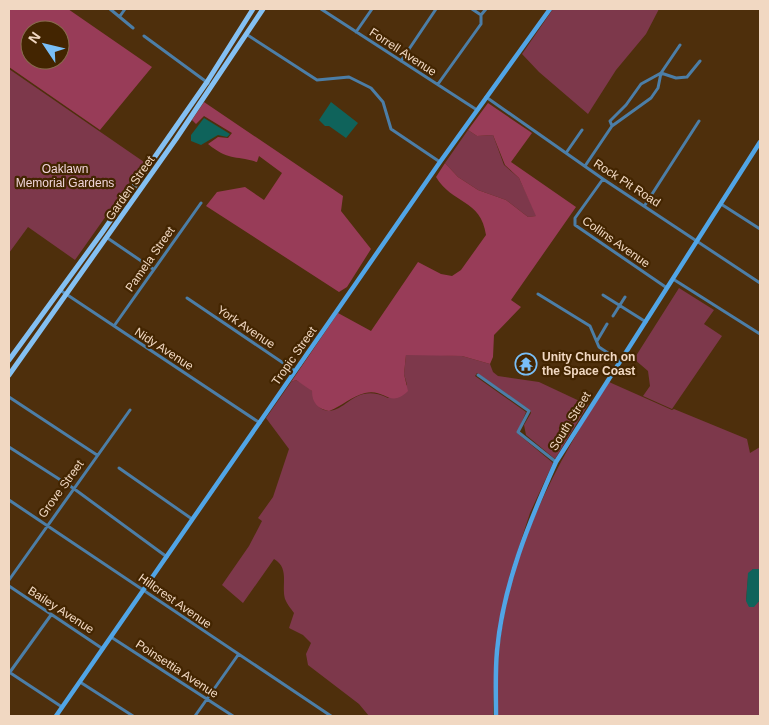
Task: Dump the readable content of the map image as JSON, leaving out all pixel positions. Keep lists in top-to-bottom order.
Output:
{
  "streets": {
    "main road": ["Garden Street"],
    "street": [
      "Forrell Avenue",
      "Rock Pit Road",
      "Collins Avenue",
      "Pamela Street",
      "York Avenue",
      "Nidy Avenue",
      "Tropic Street",
      "South Street",
      "Grove Street",
      "Hillcrest Avenue",
      "Bailey Avenue",
      "Poinsettia Avenue"
    ]
  },
  "crossings": [
    ["Forrell Avenue", "Tropic Street"],
    ["Rock Pit Road", "Collins Avenue"],
    ["Rock Pit Road", "Tropic Street"],
    ["Rock Pit Road", "South Street"],
    ["Garden Street", "Nidy Avenue"],
    ["Collins Avenue", "South Street"],
    ["Pamela Street", "Nidy Avenue"],
    ["York Avenue", "Tropic Street"],
    ["Nidy Avenue", "Tropic Street"],
    ["Tropic Street", "Hillcrest Avenue"],
    ["Tropic Street", "Bailey Avenue"],
    ["Tropic Street", "Poinsettia Avenue"],
    ["Grove Street", "Hillcrest Avenue"]
  ],
  "parks": ["Oaklawn Memorial Gardens"],
  "places": {
    "temple": ["Unity Church on the Space Coast"]
  },
  "north": "top left"
}
